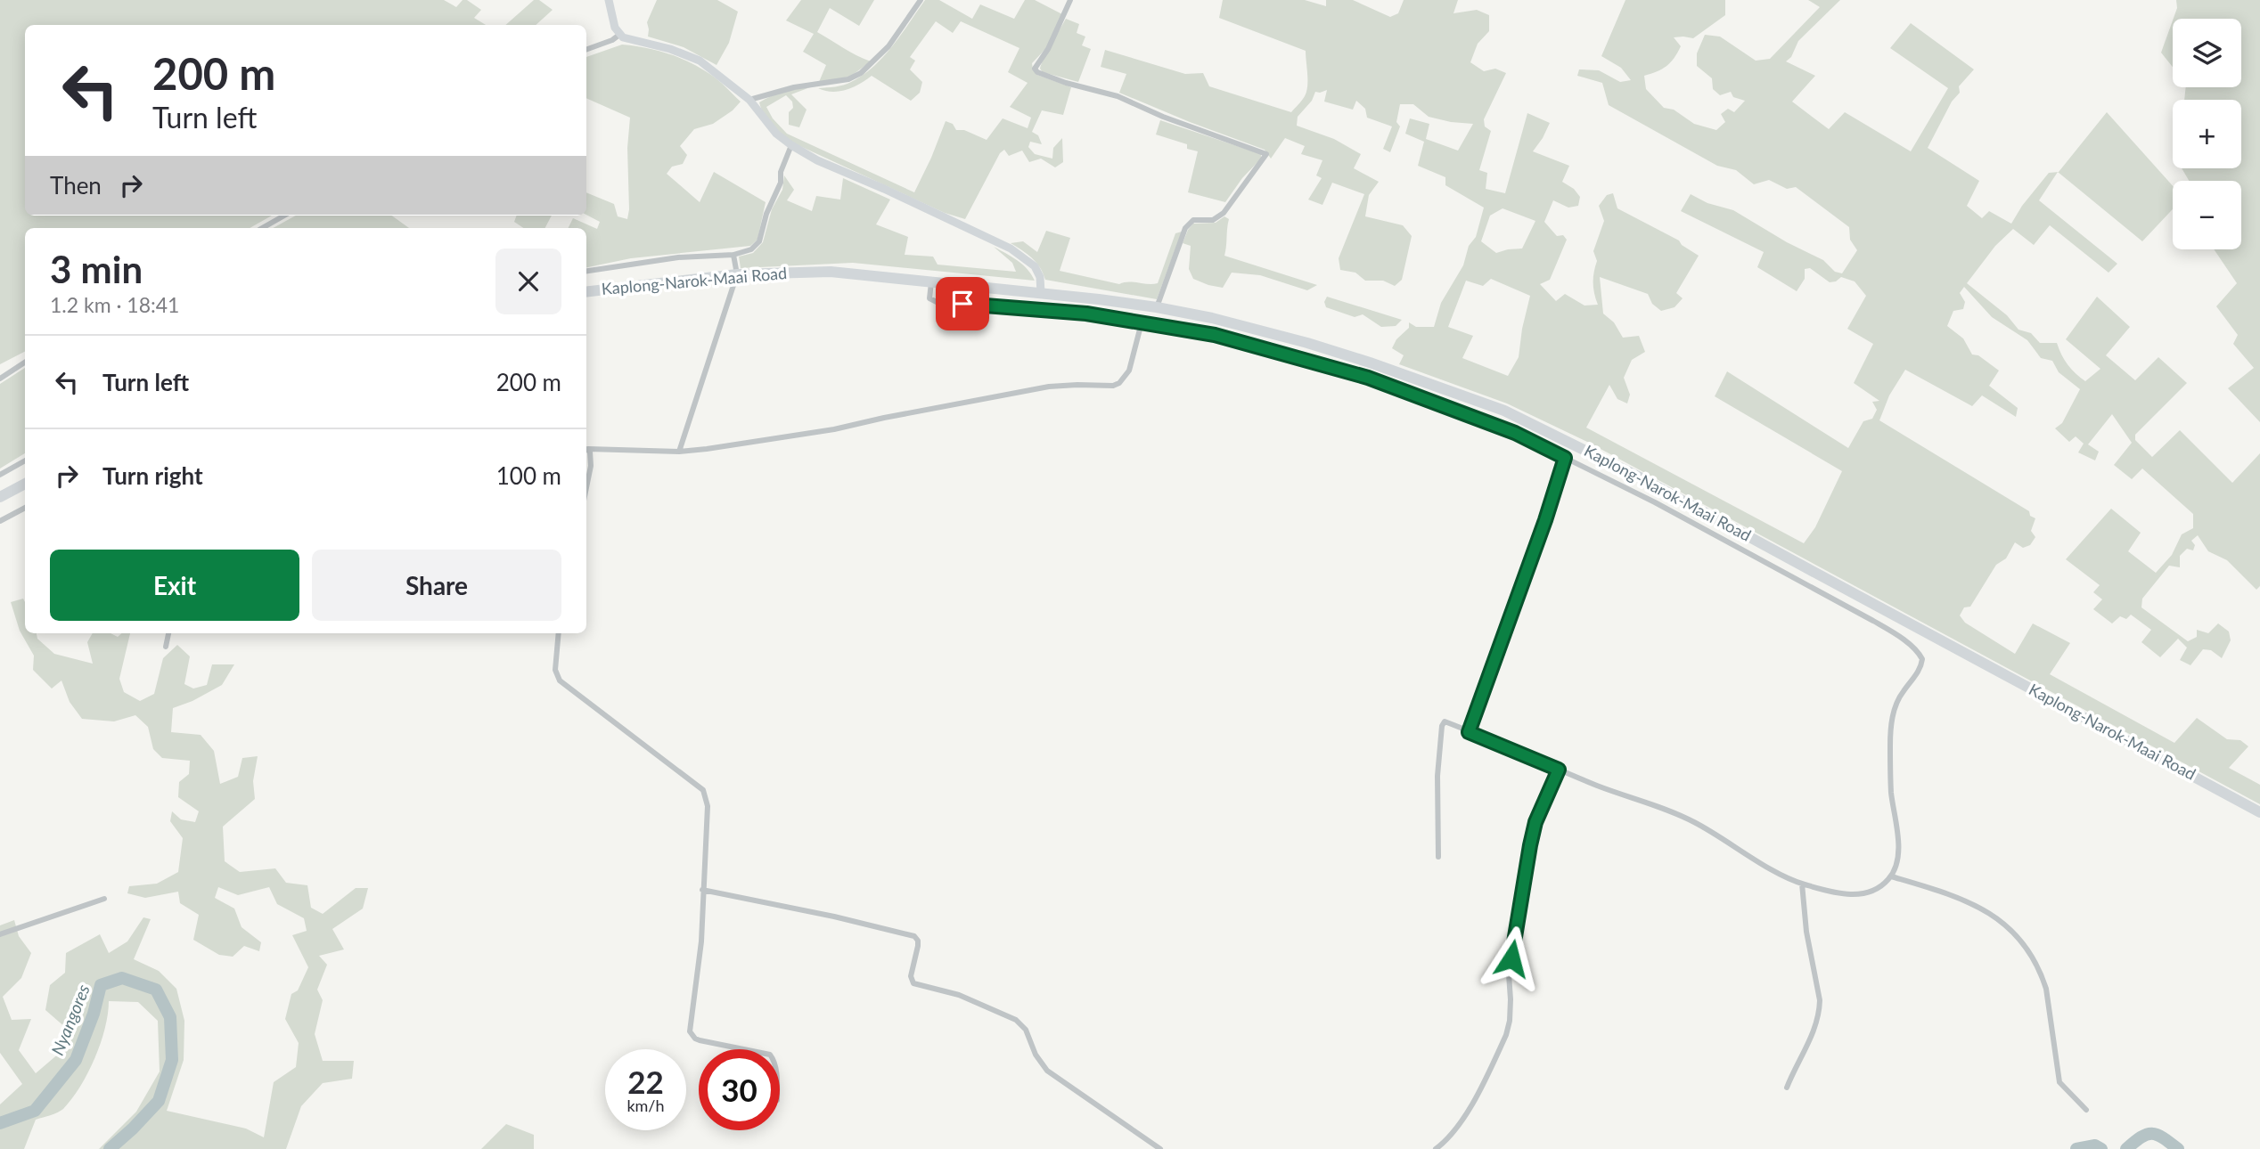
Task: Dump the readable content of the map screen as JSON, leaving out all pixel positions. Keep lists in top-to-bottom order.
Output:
{
  "streets": {
    "highway": ["Kaplong-Narok-Maai Road"]
  },
  "water": ["Nyangores"],
  "page": {
    "map_buttons": ["+", "−"],
    "turn": ["200 m", "Turn left"],
    "then": "Then",
    "heading": ["3 min", "1.2 km · 18:41"],
    "list": [
      {
        "name": "Turn left",
        "value": "200 m"
      },
      {
        "name": "Turn right",
        "value": "100 m"
      }
    ],
    "buttons": ["Exit", "Share"],
    "speed": "22 km/h",
    "limit": "30"
  }
}
